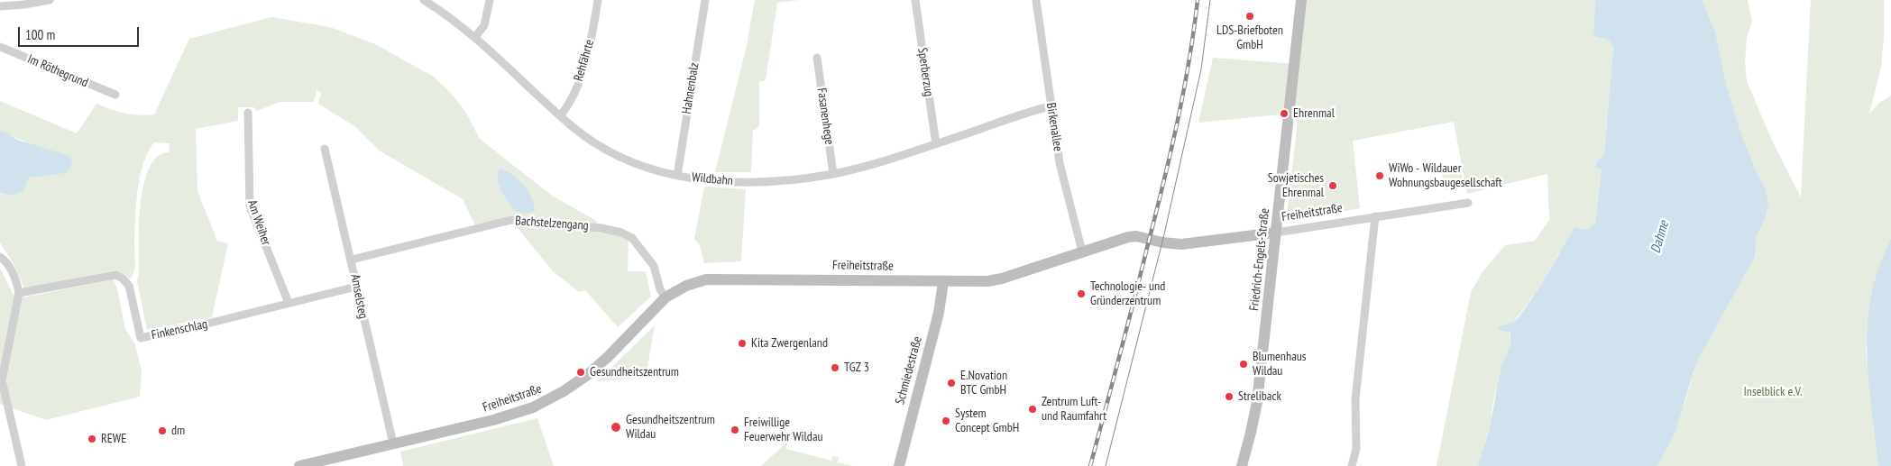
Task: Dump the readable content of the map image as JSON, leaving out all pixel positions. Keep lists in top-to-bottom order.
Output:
{
  "streets": {
    "street": [
      "Rehfährte",
      "Im Röthegrund",
      "Sperberzug",
      "Hahnenbalz",
      "Fasanenhege",
      "Birkenallee",
      "Wildbahn",
      "Freiheitstraße",
      "Am Weiher",
      "Bachstelzengang",
      "Friedrich-Engels-Straße",
      "Amselsteg",
      "Finkenschlag",
      "Schmiedestraße"
    ]
  },
  "crossings": [
    ["Rehfährte", "Wildbahn"],
    ["Sperberzug", "Wildbahn"],
    ["Hahnenbalz", "Wildbahn"],
    ["Fasanenhege", "Wildbahn"],
    ["Birkenallee", "Wildbahn"],
    ["Birkenallee", "Freiheitstraße"],
    ["Freiheitstraße", "Bachstelzengang"],
    ["Freiheitstraße", "Friedrich-Engels-Straße"],
    ["Freiheitstraße", "Amselsteg"],
    ["Freiheitstraße", "Schmiedestraße"],
    ["Am Weiher", "Finkenschlag"],
    ["Bachstelzengang", "Amselsteg"],
    ["Amselsteg", "Finkenschlag"]
  ],
  "water": ["Dahme"],
  "parks": ["Inselblick e.V."],
  "places": [
    "LDS-Briefboten GmbH",
    "Ehrenmal",
    "WiWo - Wildauer Wohnungsbaugesellschaft",
    "Sowjetisches Ehrenmal",
    "Technologie- und Gründerzentrum",
    "Kita Zwergenland",
    "Blumenhaus Wildau",
    "TGZ 3",
    "Gesundheitszentrum",
    "E.Novation BTC GmbH",
    "Streliback",
    "Zentrum Luft- und Raumfahrt",
    "System Concept GmbH",
    "Gesundheitszentrum Wildau",
    "Freiwillige Feuerwehr Wildau",
    "dm",
    "REWE"
  ],
  "scale_bar": "100 m"
}
